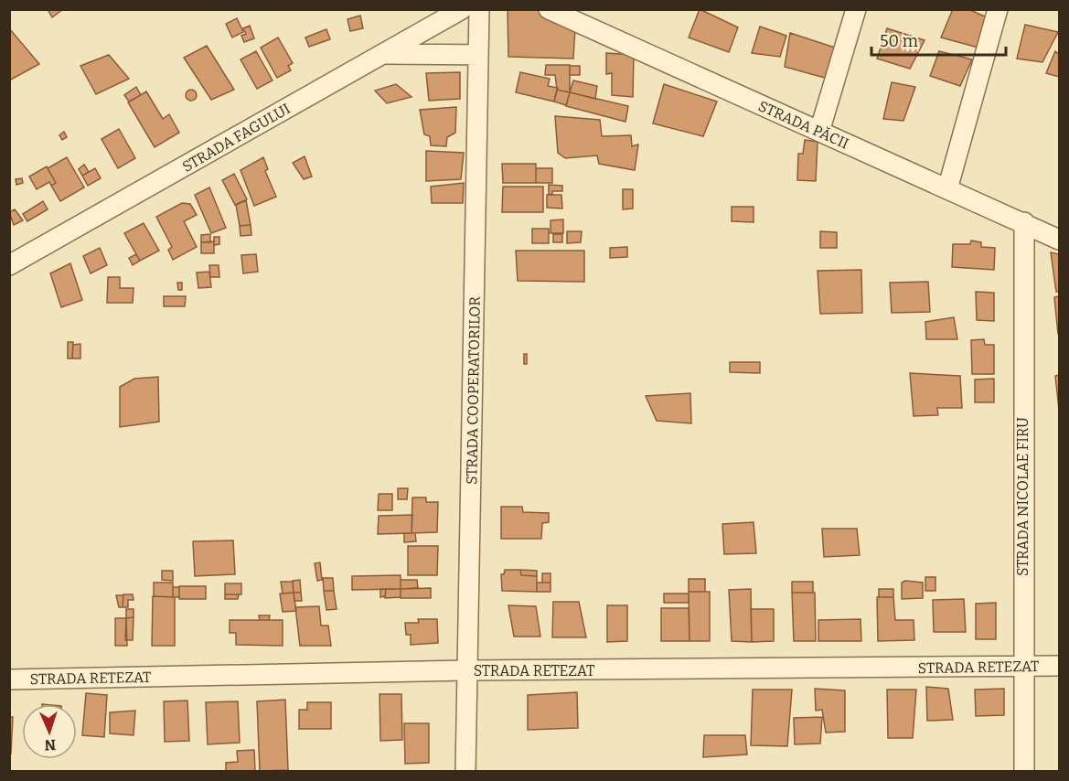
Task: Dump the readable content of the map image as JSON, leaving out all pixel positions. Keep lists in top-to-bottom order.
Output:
{
  "streets": {
    "street": [
      "STRADA PĂCII",
      "STRADA FAGULUI",
      "STRADA COOPERATORILOR",
      "STRADA NICOLAE FIRU",
      "STRADA RETEZAT"
    ]
  },
  "crossings": [
    ["STRADA PĂCII", "STRADA NICOLAE FIRU"],
    ["STRADA COOPERATORILOR", "STRADA RETEZAT"],
    ["STRADA NICOLAE FIRU", "STRADA RETEZAT"]
  ],
  "scale_bar": "50 m",
  "north": "bottom"
}
